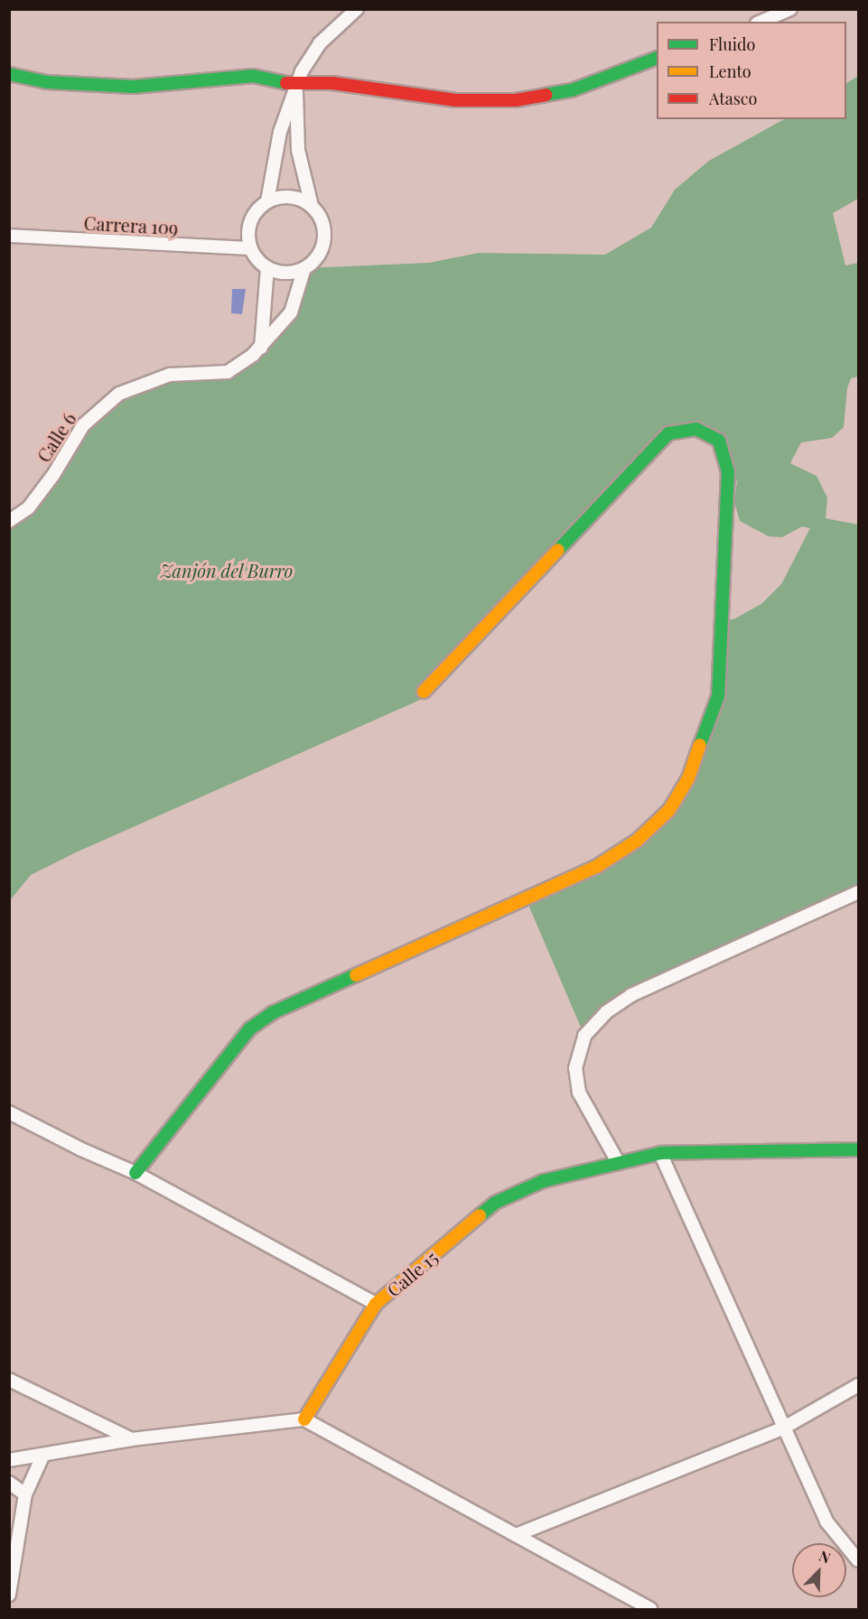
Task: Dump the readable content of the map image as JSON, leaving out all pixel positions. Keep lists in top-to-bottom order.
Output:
{
  "streets": {
    "street": ["Carrera 109", "Calle 6", "Calle 15"]
  },
  "crossings": [
    ["Carrera 109", "Calle 6"]
  ],
  "parks": ["Zanjón del Burro"],
  "legend": ["Fluido", "Lento", "Atasco"],
  "north": "top right"
}
